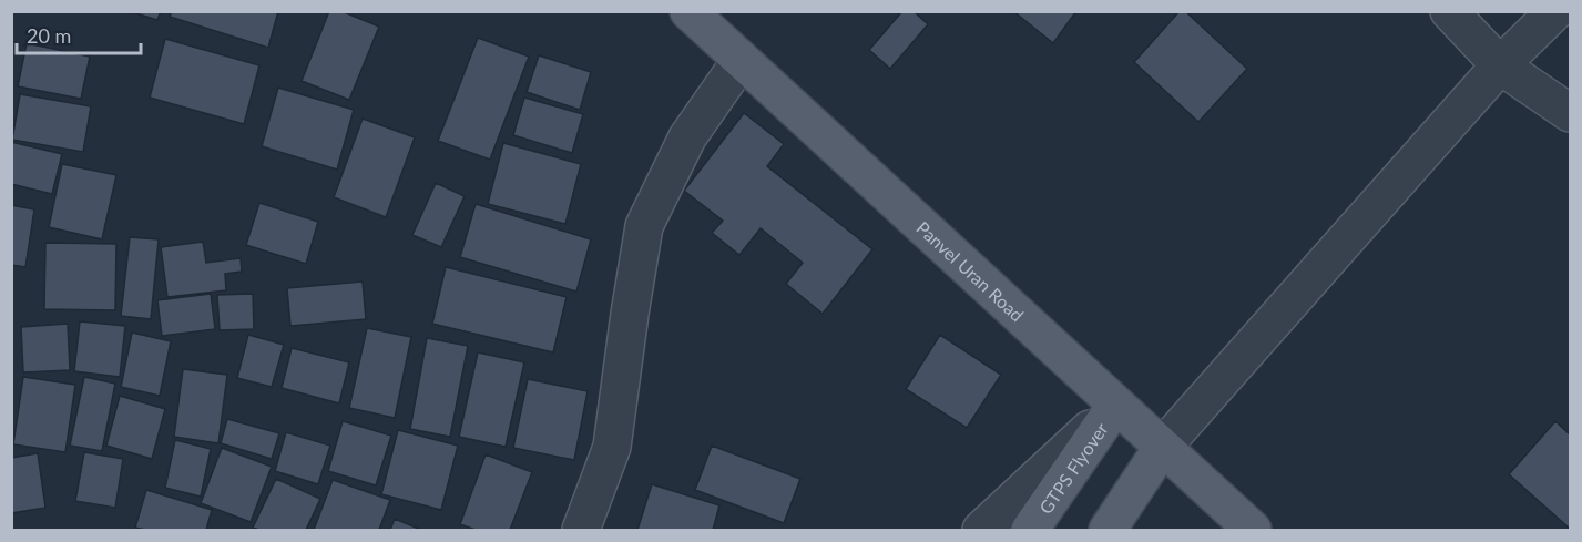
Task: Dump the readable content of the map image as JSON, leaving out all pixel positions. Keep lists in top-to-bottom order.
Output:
{
  "streets": {
    "main road": ["Panvel Uran Road", "GTPS Flyover"]
  },
  "crossings": [
    ["Panvel Uran Road", "GTPS Flyover"]
  ],
  "scale_bar": "20 m"
}
